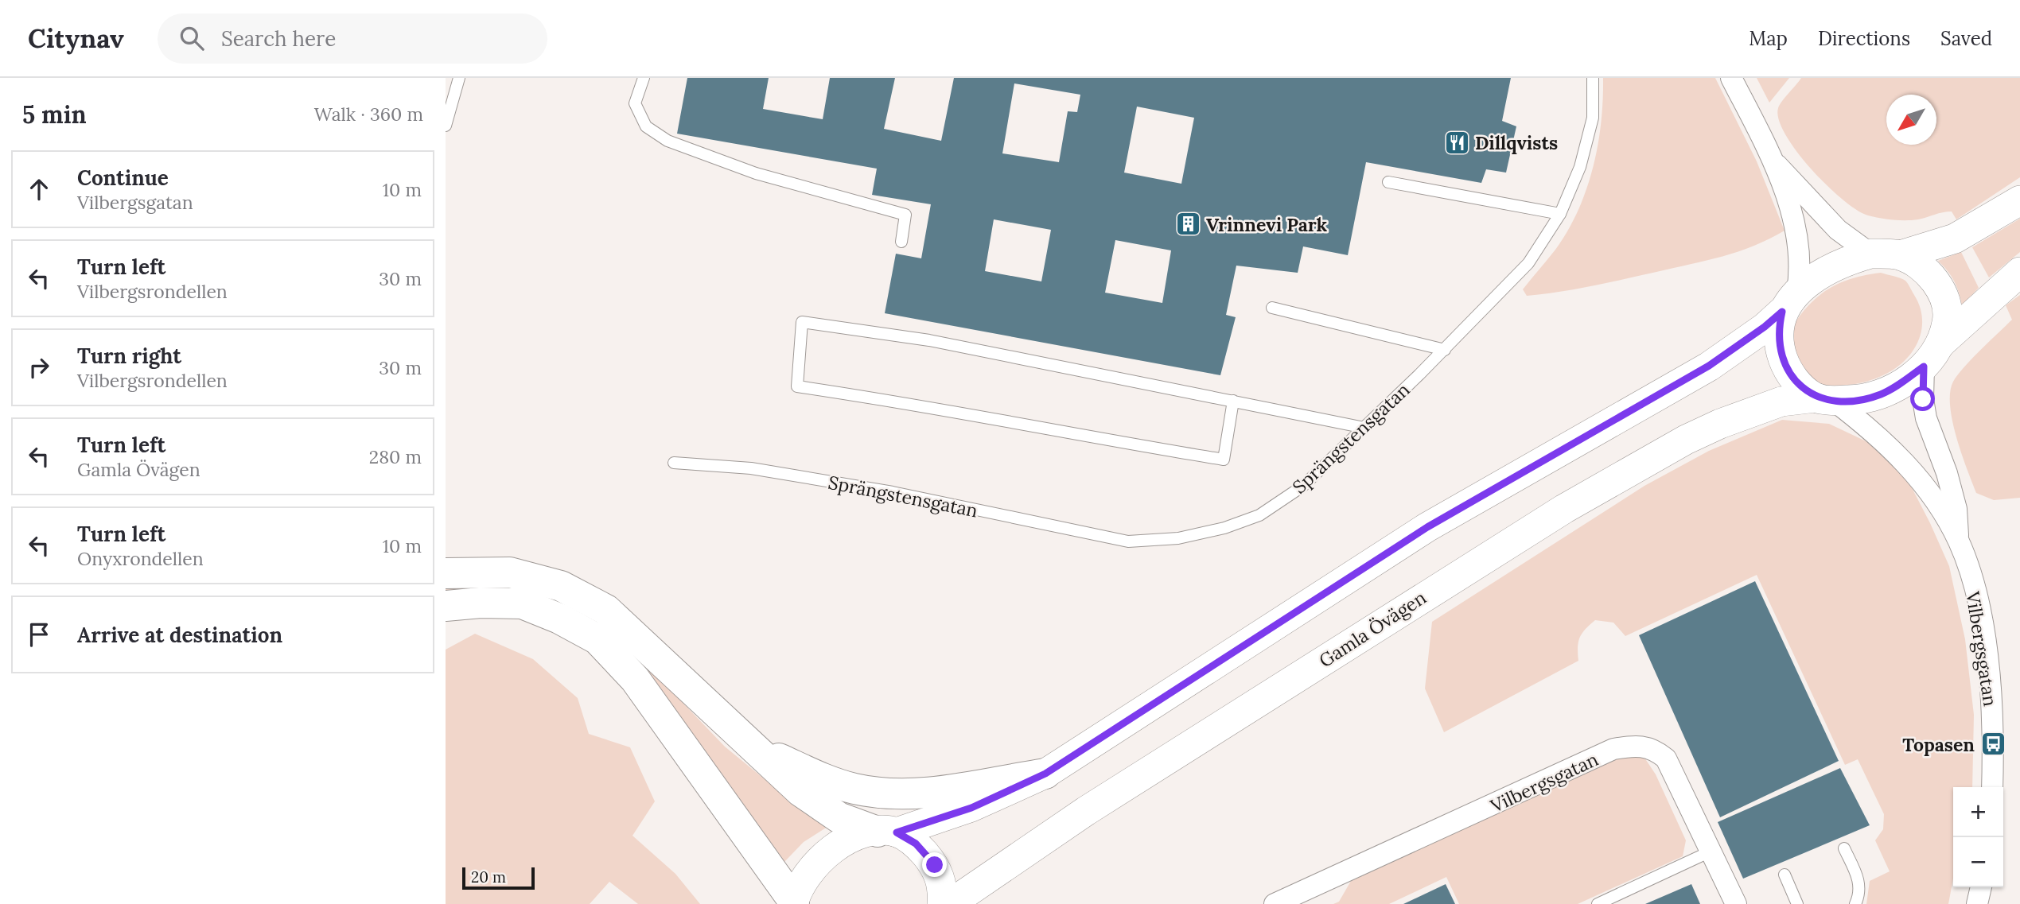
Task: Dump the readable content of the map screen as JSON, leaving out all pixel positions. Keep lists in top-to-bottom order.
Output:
{
  "streets": {
    "main road": ["Gamla Övägen"],
    "street": ["Vilbergsgatan"],
    "lane": ["Sprängstensgatan"]
  },
  "crossings": [
    ["Gamla Övägen", "Vilbergsgatan"]
  ],
  "places": {
    "restaurant": ["Dillqvists"],
    "building": ["Vrinnevi Park"],
    "bus stop": ["Topasen"]
  },
  "scale_bar": "20 m",
  "north": "bottom left",
  "page": {
    "header": "Citynav",
    "search": "Search here",
    "nav": ["Map", "Directions", "Saved"],
    "heading": ["5 min", "Walk · 360 m"],
    "list": [
      ["Continue", "Vilbergsgatan", "10 m"],
      ["Turn left", "Vilbergsrondellen", "30 m"],
      ["Turn right", "Vilbergsrondellen", "30 m"],
      ["Turn left", "Gamla Övägen", "280 m"],
      ["Turn left", "Onyxrondellen", "10 m"],
      "Arrive at destination"
    ],
    "map_buttons": ["+", "−"],
    "scale": "20 m"
  }
}
